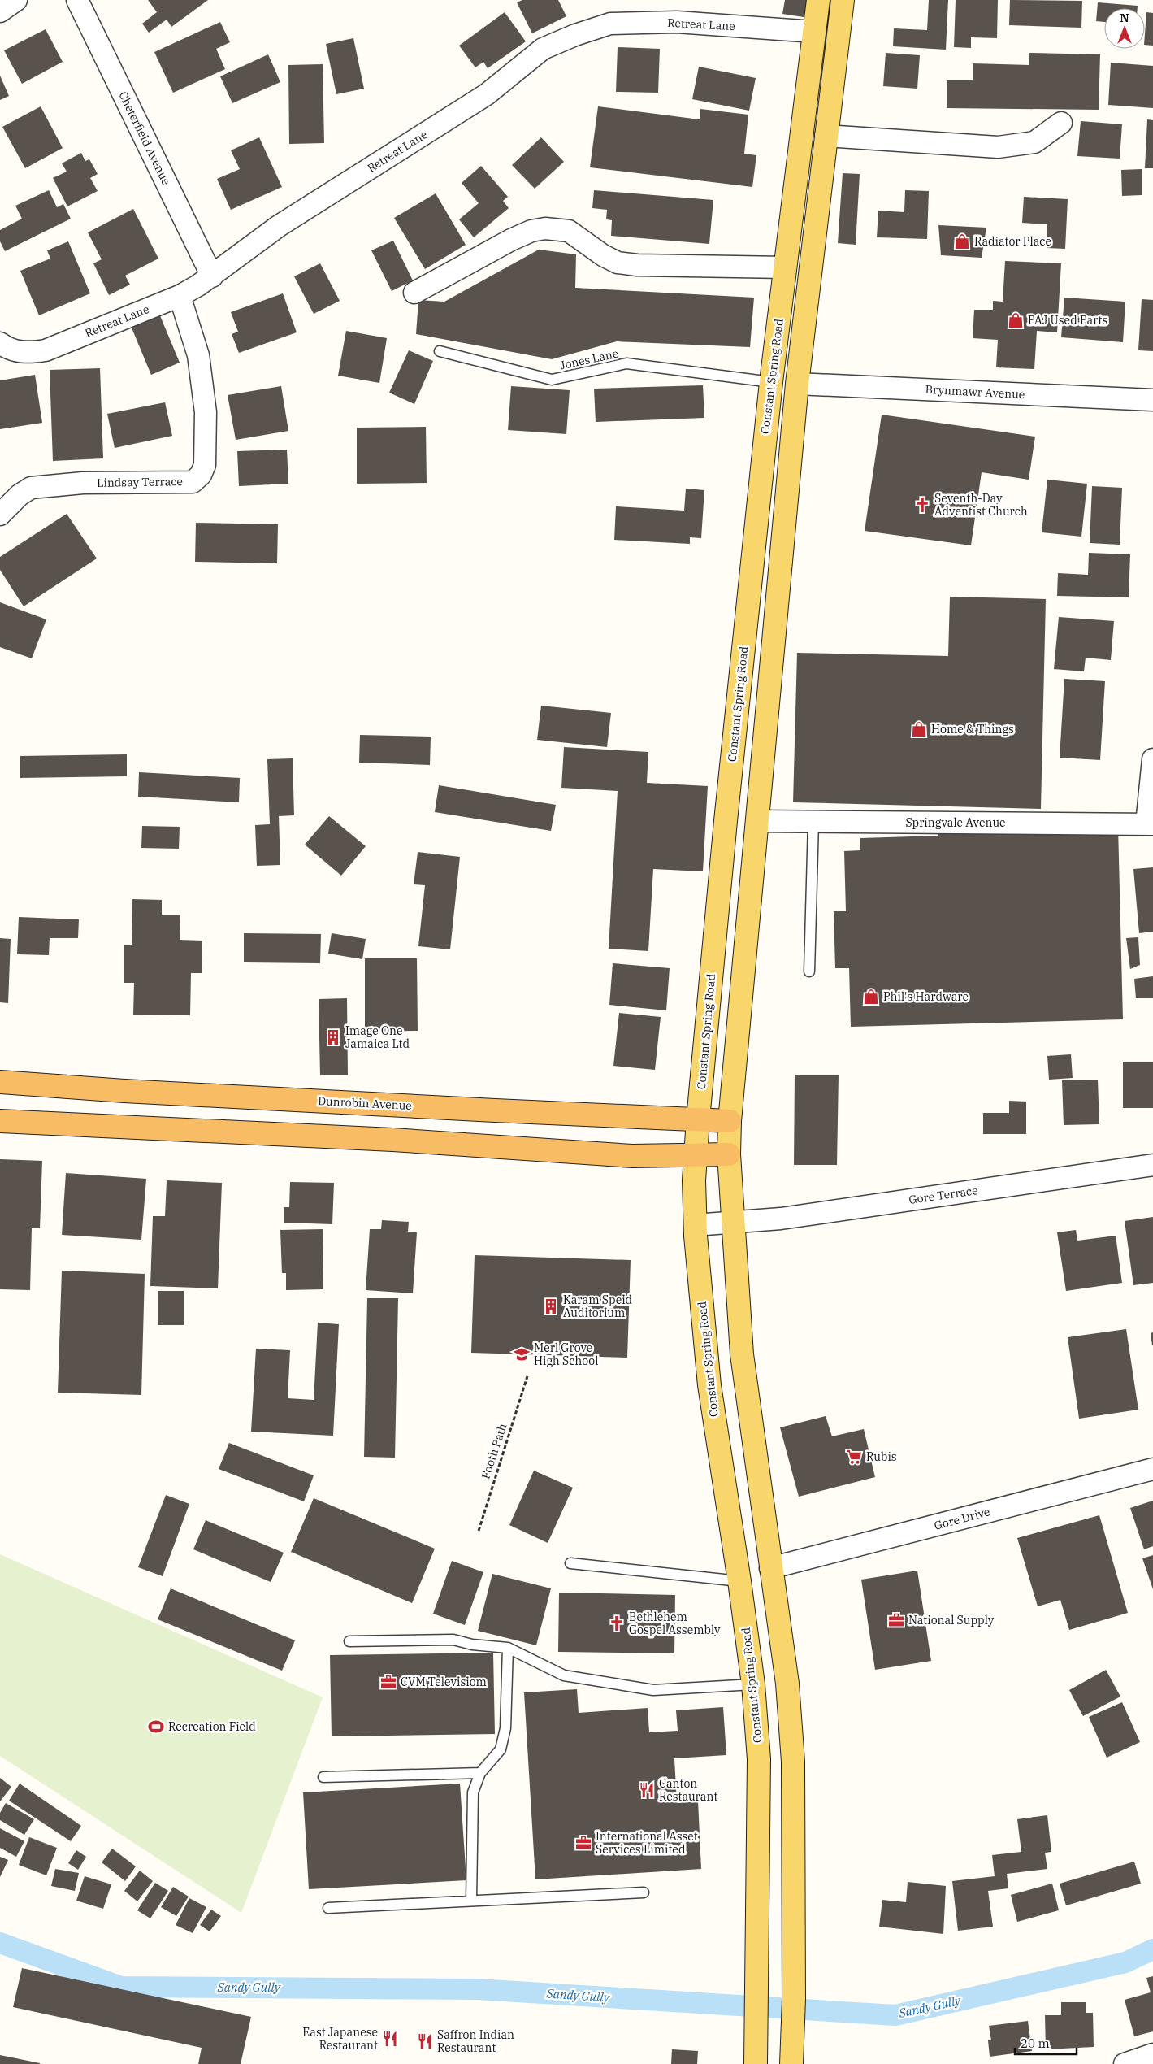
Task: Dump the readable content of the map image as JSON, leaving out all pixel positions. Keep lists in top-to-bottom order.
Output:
{
  "streets": {
    "highway": ["Dunrobin Avenue"],
    "main road": ["Constant Spring Road"],
    "street": [
      "Retreat Lane",
      "Cheterfield Avenue",
      "Brynmawr Avenue",
      "Lindsay Terrace",
      "Springvale Avenue",
      "Gore Terrace",
      "Gore Drive"
    ],
    "lane": ["Jones Lane"],
    "path": ["Footh Path"]
  },
  "crossings": [
    ["Retreat Lane", "Cheterfield Avenue"],
    ["Retreat Lane", "Constant Spring Road"],
    ["Retreat Lane", "Lindsay Terrace"],
    ["Jones Lane", "Constant Spring Road"],
    ["Constant Spring Road", "Dunrobin Avenue"],
    ["Constant Spring Road", "Gore Terrace"]
  ],
  "water": ["Sandy Gully"],
  "places": {
    "shop": [
      "Radiator Place",
      "PAJ Used Parts",
      "Home & Things",
      "Phil's Hardware"
    ],
    "church": ["Seventh-Day Adventist Church", "Bethlehem Gospel Assembly"],
    "building": ["Image One Jamaica Ltd", "Karam Speid Auditorium"],
    "school or university": ["Merl Grove High School"],
    "supermarket": ["Rubis"],
    "office": ["National Supply", "CVM Televisiom", "International Asset Services Limited"],
    "sports": ["Recreation Field"],
    "restaurant": ["Canton Restaurant", "East Japanese Restaurant", "Saffron Indian Restaurant"]
  },
  "scale_bar": "20 m",
  "north": "top"
}
